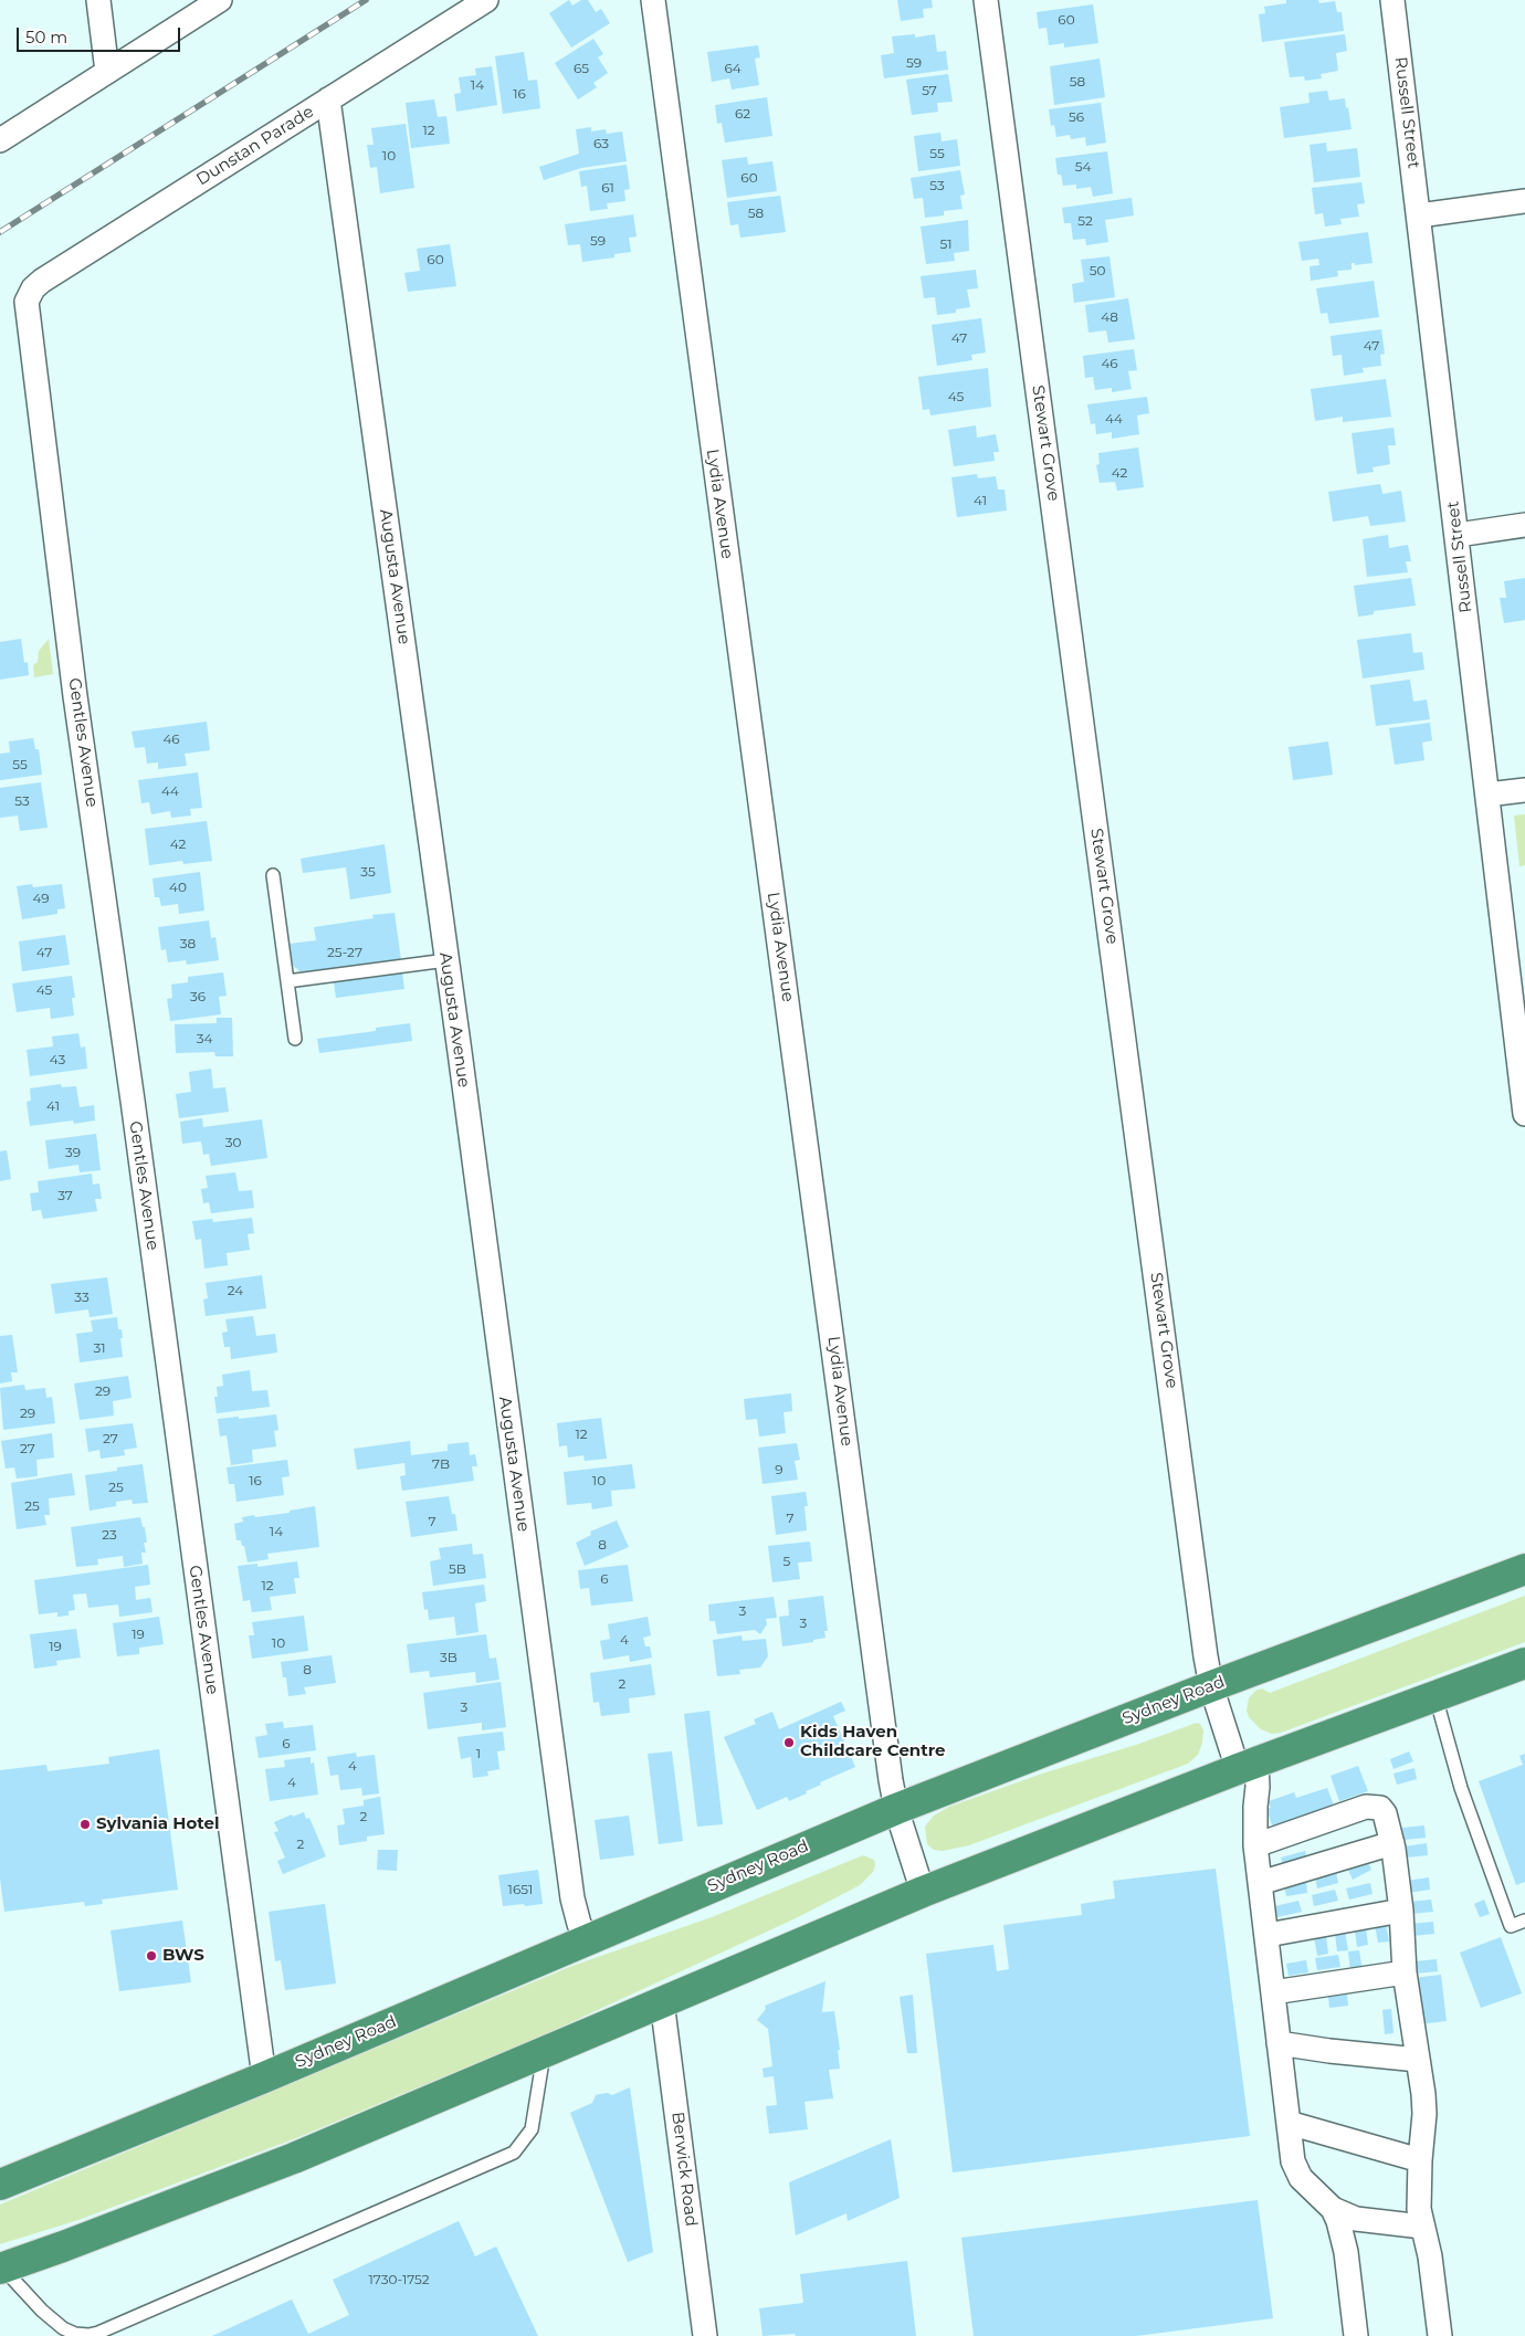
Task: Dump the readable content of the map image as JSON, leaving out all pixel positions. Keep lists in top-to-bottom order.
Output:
{
  "streets": {
    "highway": ["Sydney Road"],
    "street": [
      "Russell Street",
      "Dunstan Parade",
      "Stewart Grove",
      "Lydia Avenue",
      "Augusta Avenue",
      "Gentles Avenue",
      "Berwick Road"
    ]
  },
  "crossings": [
    ["Dunstan Parade", "Augusta Avenue"],
    ["Dunstan Parade", "Gentles Avenue"],
    ["Stewart Grove", "Sydney Road"],
    ["Lydia Avenue", "Sydney Road"],
    ["Augusta Avenue", "Sydney Road"],
    ["Gentles Avenue", "Sydney Road"]
  ],
  "places": ["Kids Haven Childcare Centre", "Sylvania Hotel", "BWS"],
  "house_numbers": [
    "60",
    "59",
    "65",
    "64",
    "58",
    "14",
    "57",
    "16",
    "62",
    "56",
    "12",
    "63",
    "55",
    "10",
    "54",
    "60",
    "53",
    "61",
    "58",
    "52",
    "59",
    "51",
    "60",
    "50",
    "48",
    "47",
    "47",
    "46",
    "45",
    "44",
    "42",
    "41",
    "46",
    "55",
    "44",
    "53",
    "42",
    "35",
    "40",
    "49",
    "38",
    "47",
    "25-27",
    "45",
    "36",
    "34",
    "43",
    "41",
    "30",
    "39",
    "37",
    "24",
    "33",
    "31",
    "29",
    "29",
    "12",
    "27",
    "27",
    "7B",
    "9",
    "16",
    "10",
    "25",
    "25",
    "7",
    "7",
    "14",
    "23",
    "8",
    "5",
    "5B",
    "6",
    "12",
    "3",
    "3",
    "19",
    "4",
    "10",
    "19",
    "3B",
    "8",
    "2",
    "3",
    "6",
    "1",
    "4",
    "4",
    "2",
    "2",
    "1651",
    "1730-1752"
  ],
  "scale_bar": "50 m"
}
